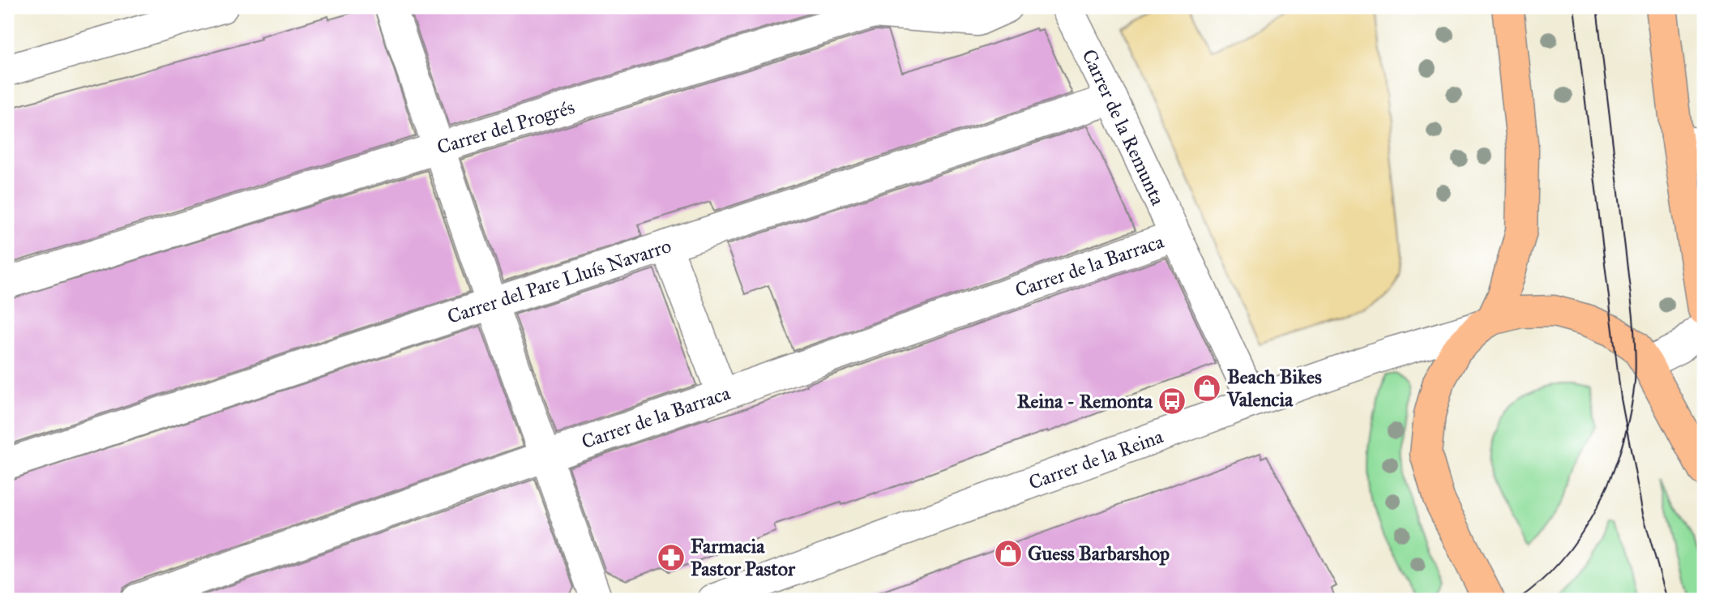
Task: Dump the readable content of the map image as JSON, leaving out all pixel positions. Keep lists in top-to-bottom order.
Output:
{
  "streets": {
    "street": [
      "Carrer del Progrés",
      "Carrer de la Remunta",
      "Carrer de la Barraca",
      "Carrer del Pare Lluís Navarro",
      "Carrer de la Reina"
    ]
  },
  "crossings": [
    ["Carrer de la Remunta", "Carrer de la Barraca"],
    ["Carrer de la Remunta", "Carrer del Pare Lluís Navarro"],
    ["Carrer de la Remunta", "Carrer de la Reina"]
  ],
  "places": {
    "shop": ["Beach Bikes Valencia", "Guess Barbarshop"],
    "bus stop": ["Reina - Remonta"],
    "pharmacy": ["Farmacia Pastor Pastor"]
  }
}
